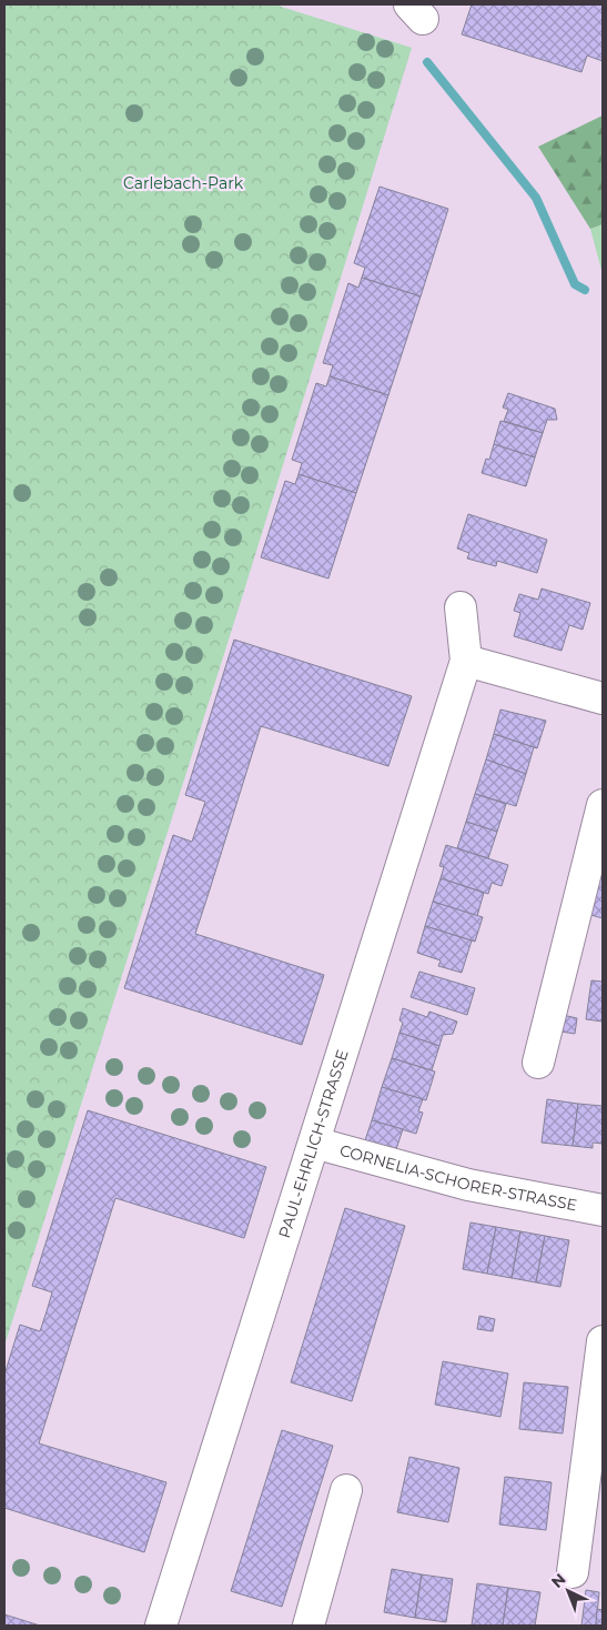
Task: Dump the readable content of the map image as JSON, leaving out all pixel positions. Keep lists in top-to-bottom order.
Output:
{
  "streets": {
    "street": ["PAUL-EHRLICH-STRASSE", "CORNELIA-SCHORER-STRASSE"]
  },
  "crossings": [
    ["PAUL-EHRLICH-STRASSE", "CORNELIA-SCHORER-STRASSE"]
  ],
  "parks": ["Carlebach-Park"],
  "north": "top left"
}
